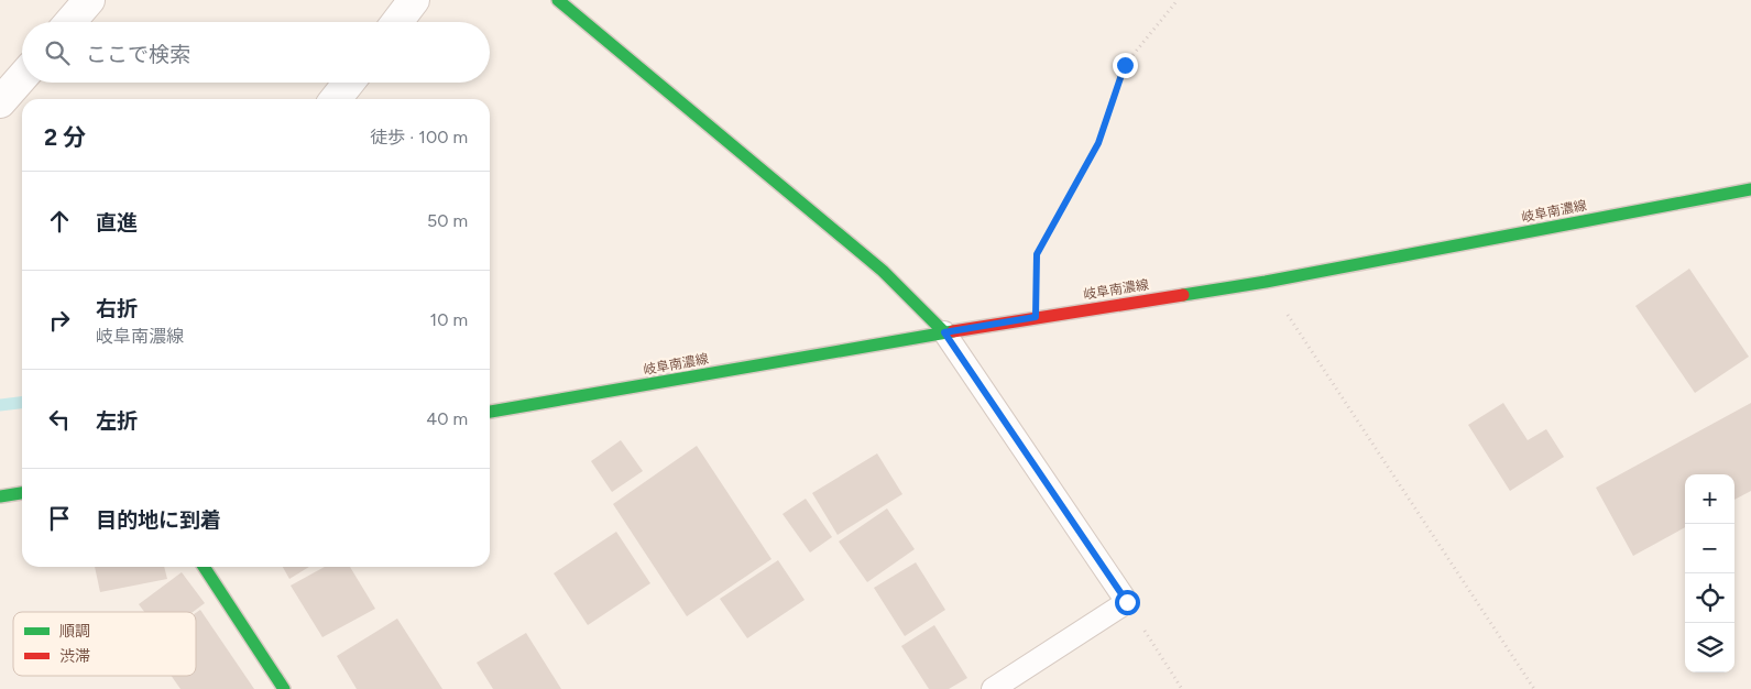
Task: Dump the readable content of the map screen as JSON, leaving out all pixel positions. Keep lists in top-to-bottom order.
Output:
{
  "streets": {
    "main road": ["岐阜南濃線"]
  },
  "legend": ["順調", "渋滞"],
  "page": {
    "search": "ここで検索",
    "heading": ["2 分", "徒歩 · 100 m"],
    "list": [
      ["直進", "50 m"],
      ["右折", "岐阜南濃線", "10 m"],
      ["左折", "40 m"],
      "目的地に到着"
    ],
    "map_buttons": ["+", "−"]
  }
}
